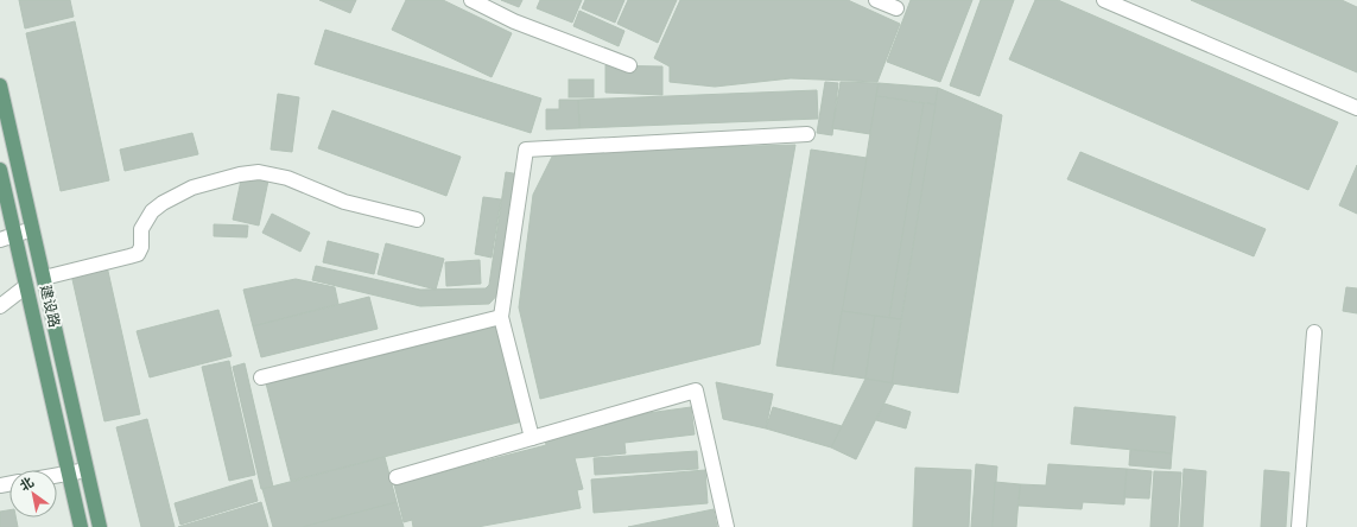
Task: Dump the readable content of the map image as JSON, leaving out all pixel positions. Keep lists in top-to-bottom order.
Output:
{
  "streets": {
    "main road": ["建设路"]
  },
  "north": "top left"
}
